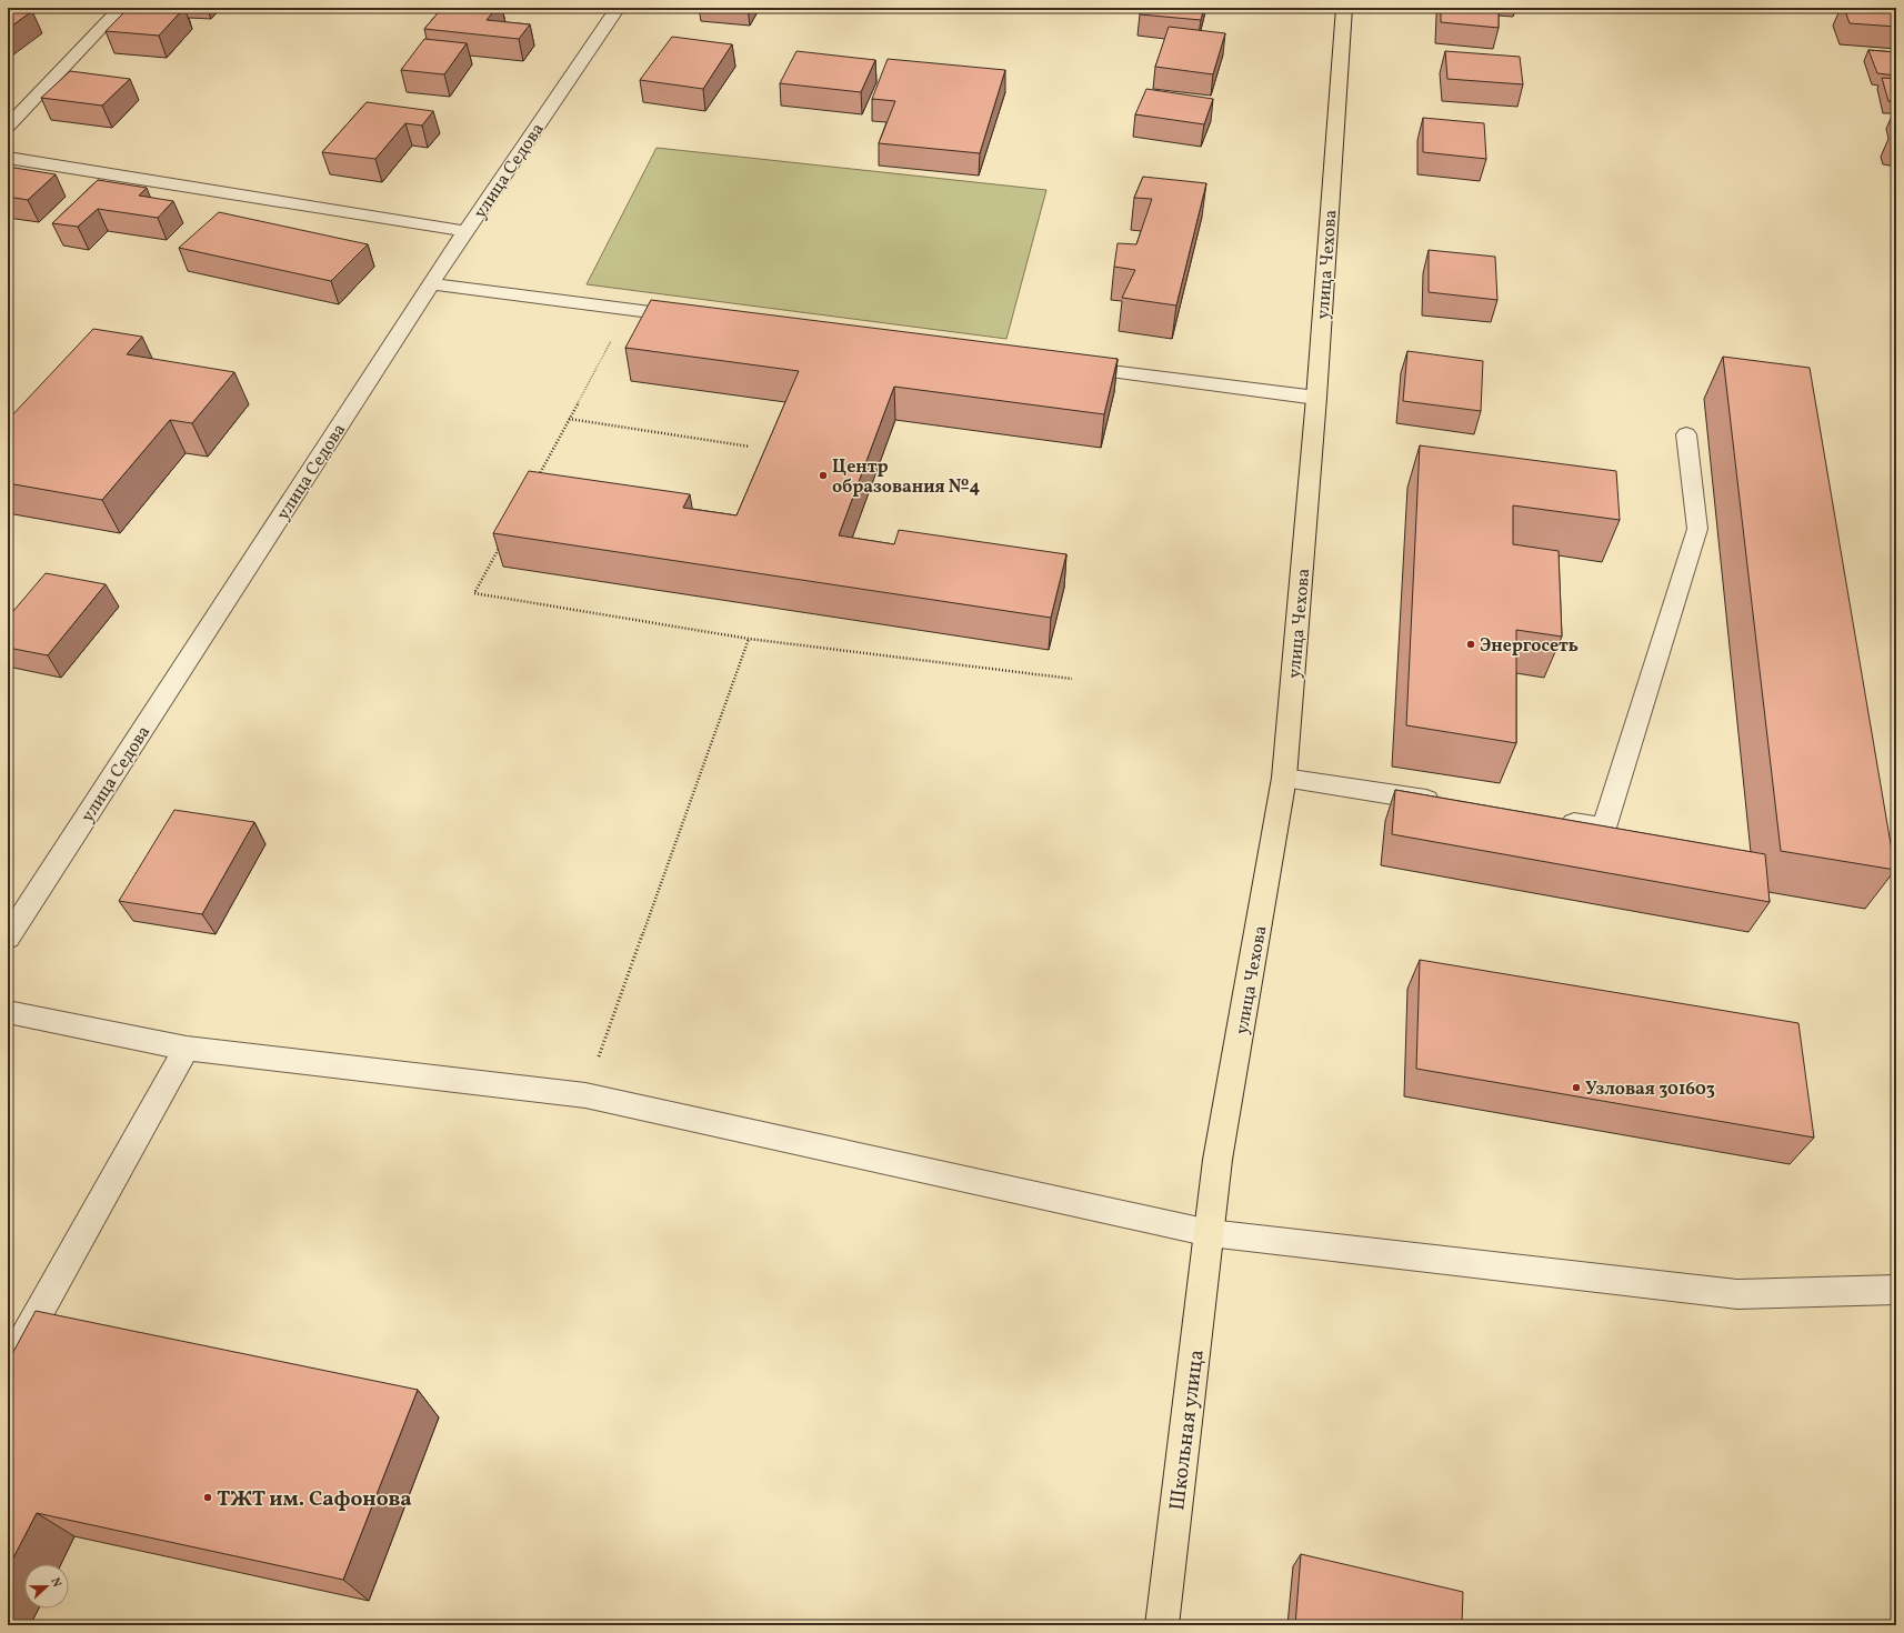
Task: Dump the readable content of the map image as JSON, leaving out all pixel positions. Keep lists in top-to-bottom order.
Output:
{
  "streets": {
    "main road": ["улица Чехова", "Школьная улица"],
    "street": ["улица Седова"]
  },
  "crossings": [
    ["улица Чехова", "Школьная улица"]
  ],
  "places": [
    "Центр образования №4",
    "Энергосеть",
    "Узловая 301603",
    "ТЖТ им. Сафонова"
  ],
  "north": "right"
}
